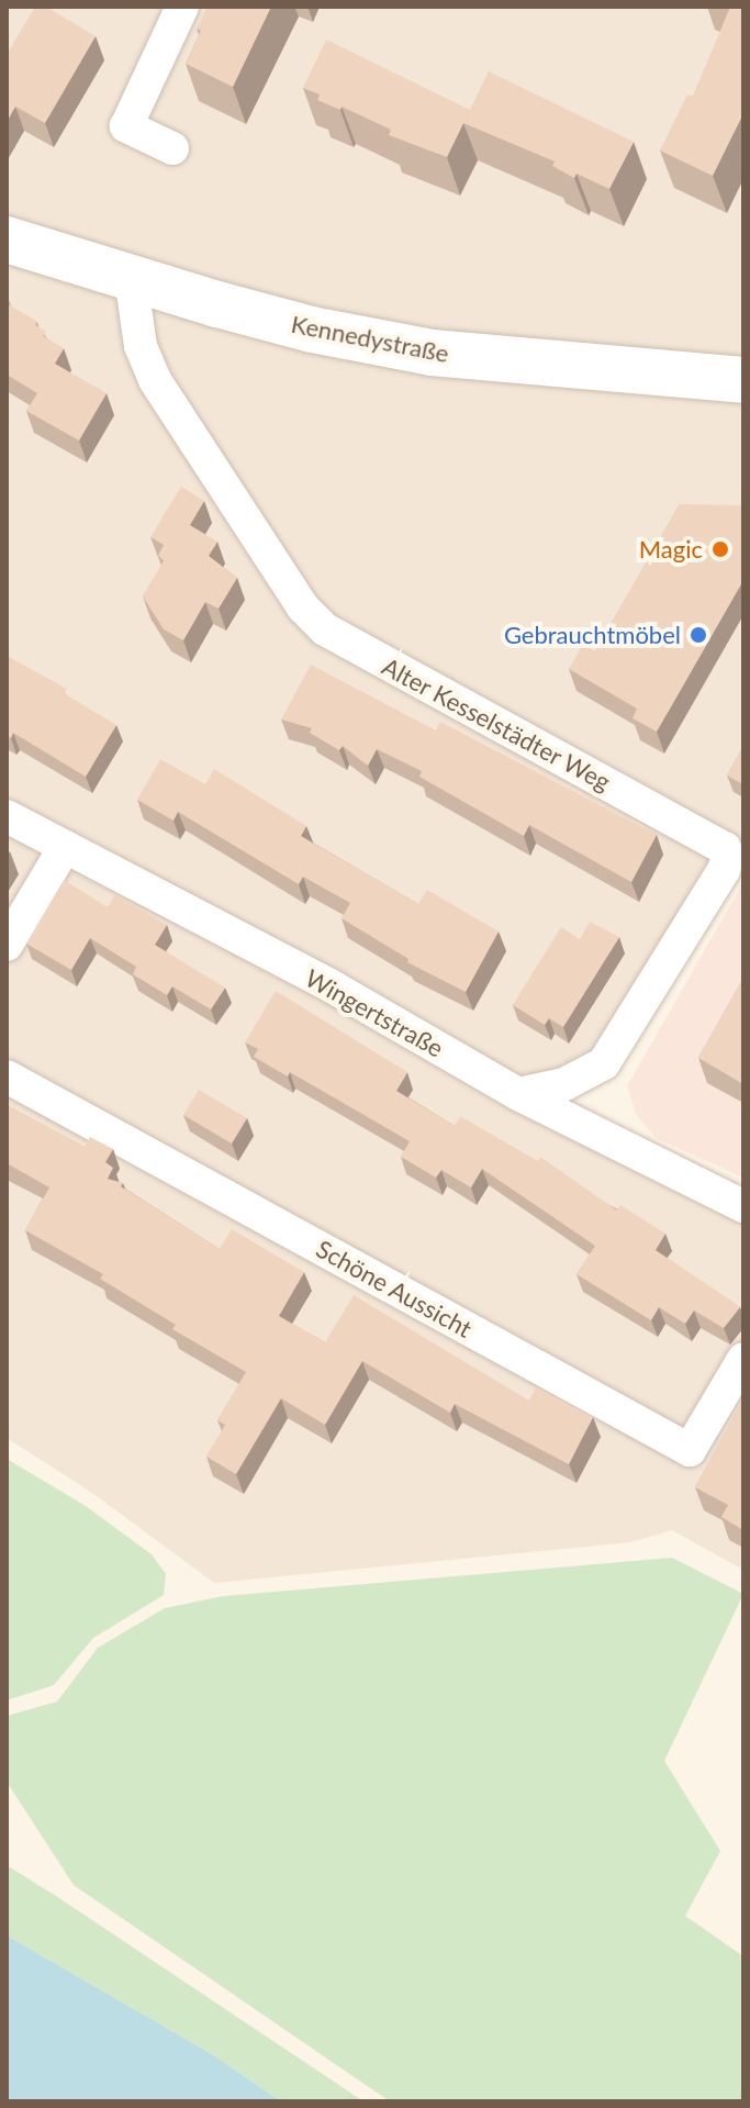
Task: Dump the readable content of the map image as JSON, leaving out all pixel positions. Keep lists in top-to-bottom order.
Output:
{
  "streets": {
    "main road": ["Kennedystraße"],
    "street": ["Alter Kesselstädter Weg", "Wingertstraße", "Schöne Aussicht"]
  },
  "crossings": [
    ["Kennedystraße", "Alter Kesselstädter Weg"],
    ["Alter Kesselstädter Weg", "Wingertstraße"]
  ],
  "places": ["Magic", "Gebrauchtmöbel"]
}
